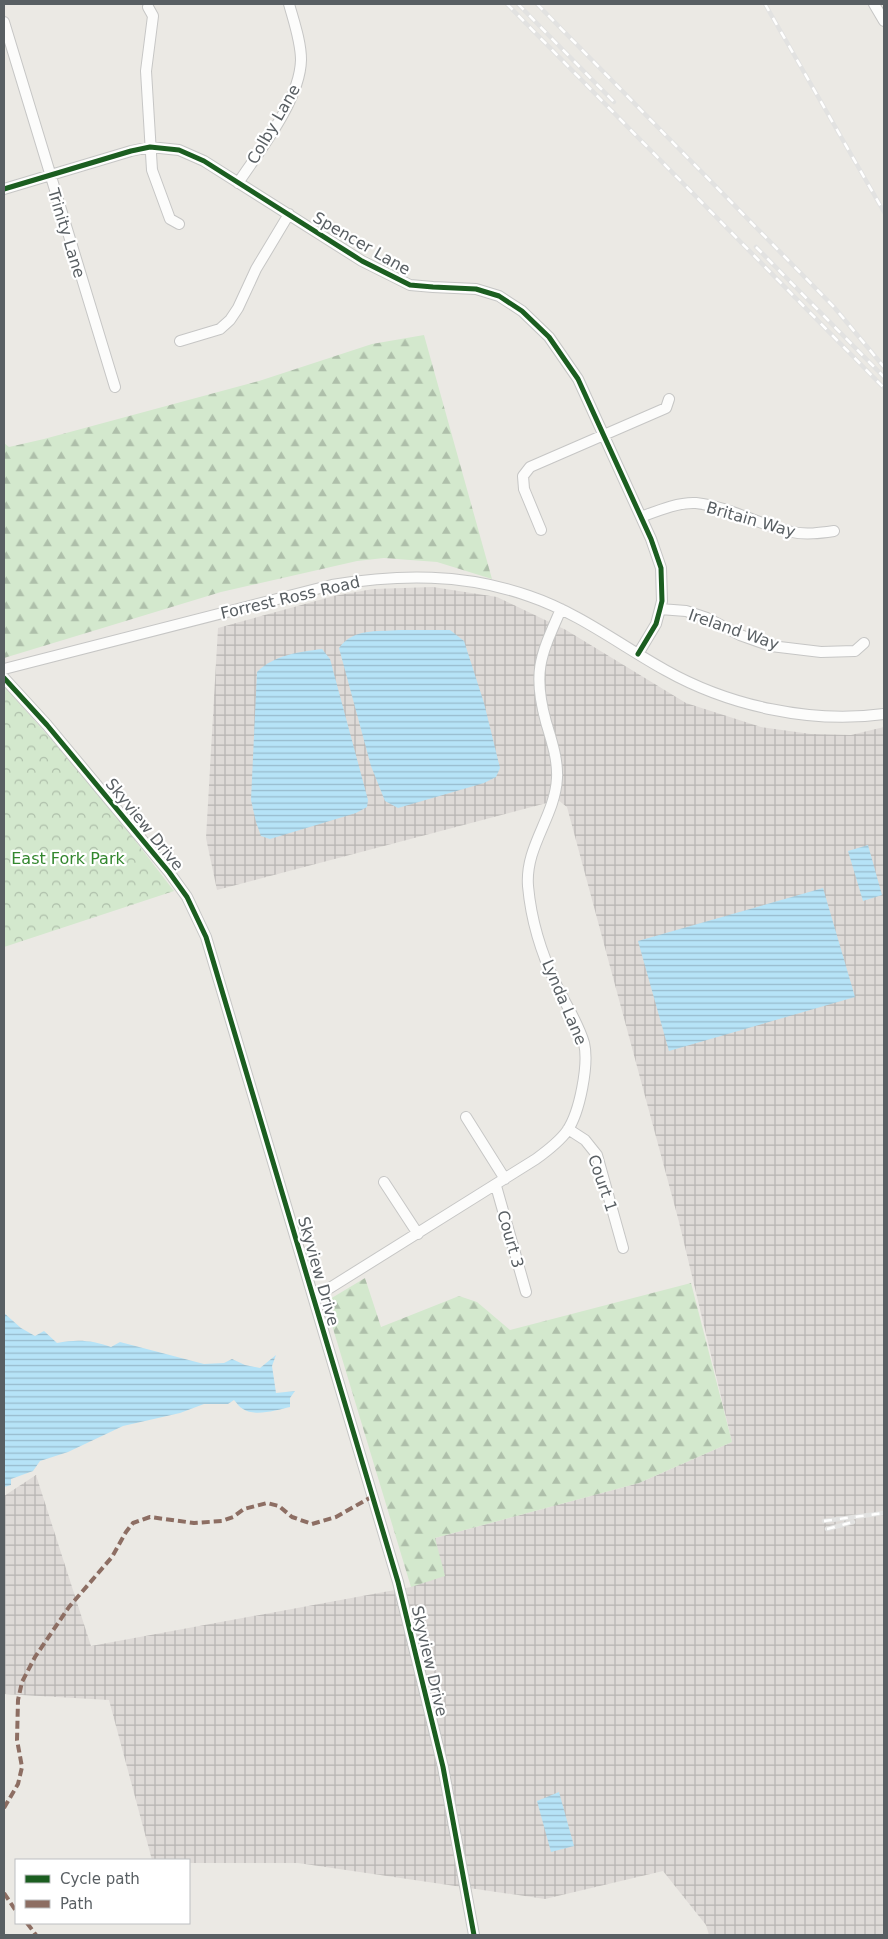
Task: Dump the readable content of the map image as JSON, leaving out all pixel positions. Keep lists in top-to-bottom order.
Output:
{
  "streets": {
    "street": [
      "Colby Lane",
      "Trinity Lane",
      "Spencer Lane",
      "Britain Way",
      "Forrest Ross Road",
      "Ireland Way",
      "Skyview Drive",
      "Lynda Lane",
      "Court 1",
      "Court 3"
    ]
  },
  "crossings": [
    ["Colby Lane", "Spencer Lane"],
    ["Trinity Lane", "Spencer Lane"],
    ["Spencer Lane", "Britain Way"],
    ["Spencer Lane", "Forrest Ross Road"],
    ["Spencer Lane", "Ireland Way"],
    ["Forrest Ross Road", "Lynda Lane"],
    ["Skyview Drive", "Lynda Lane"],
    ["Lynda Lane", "Court 1"],
    ["Lynda Lane", "Court 3"]
  ],
  "parks": ["East Fork Park"],
  "legend": ["Cycle path", "Path"]
}
